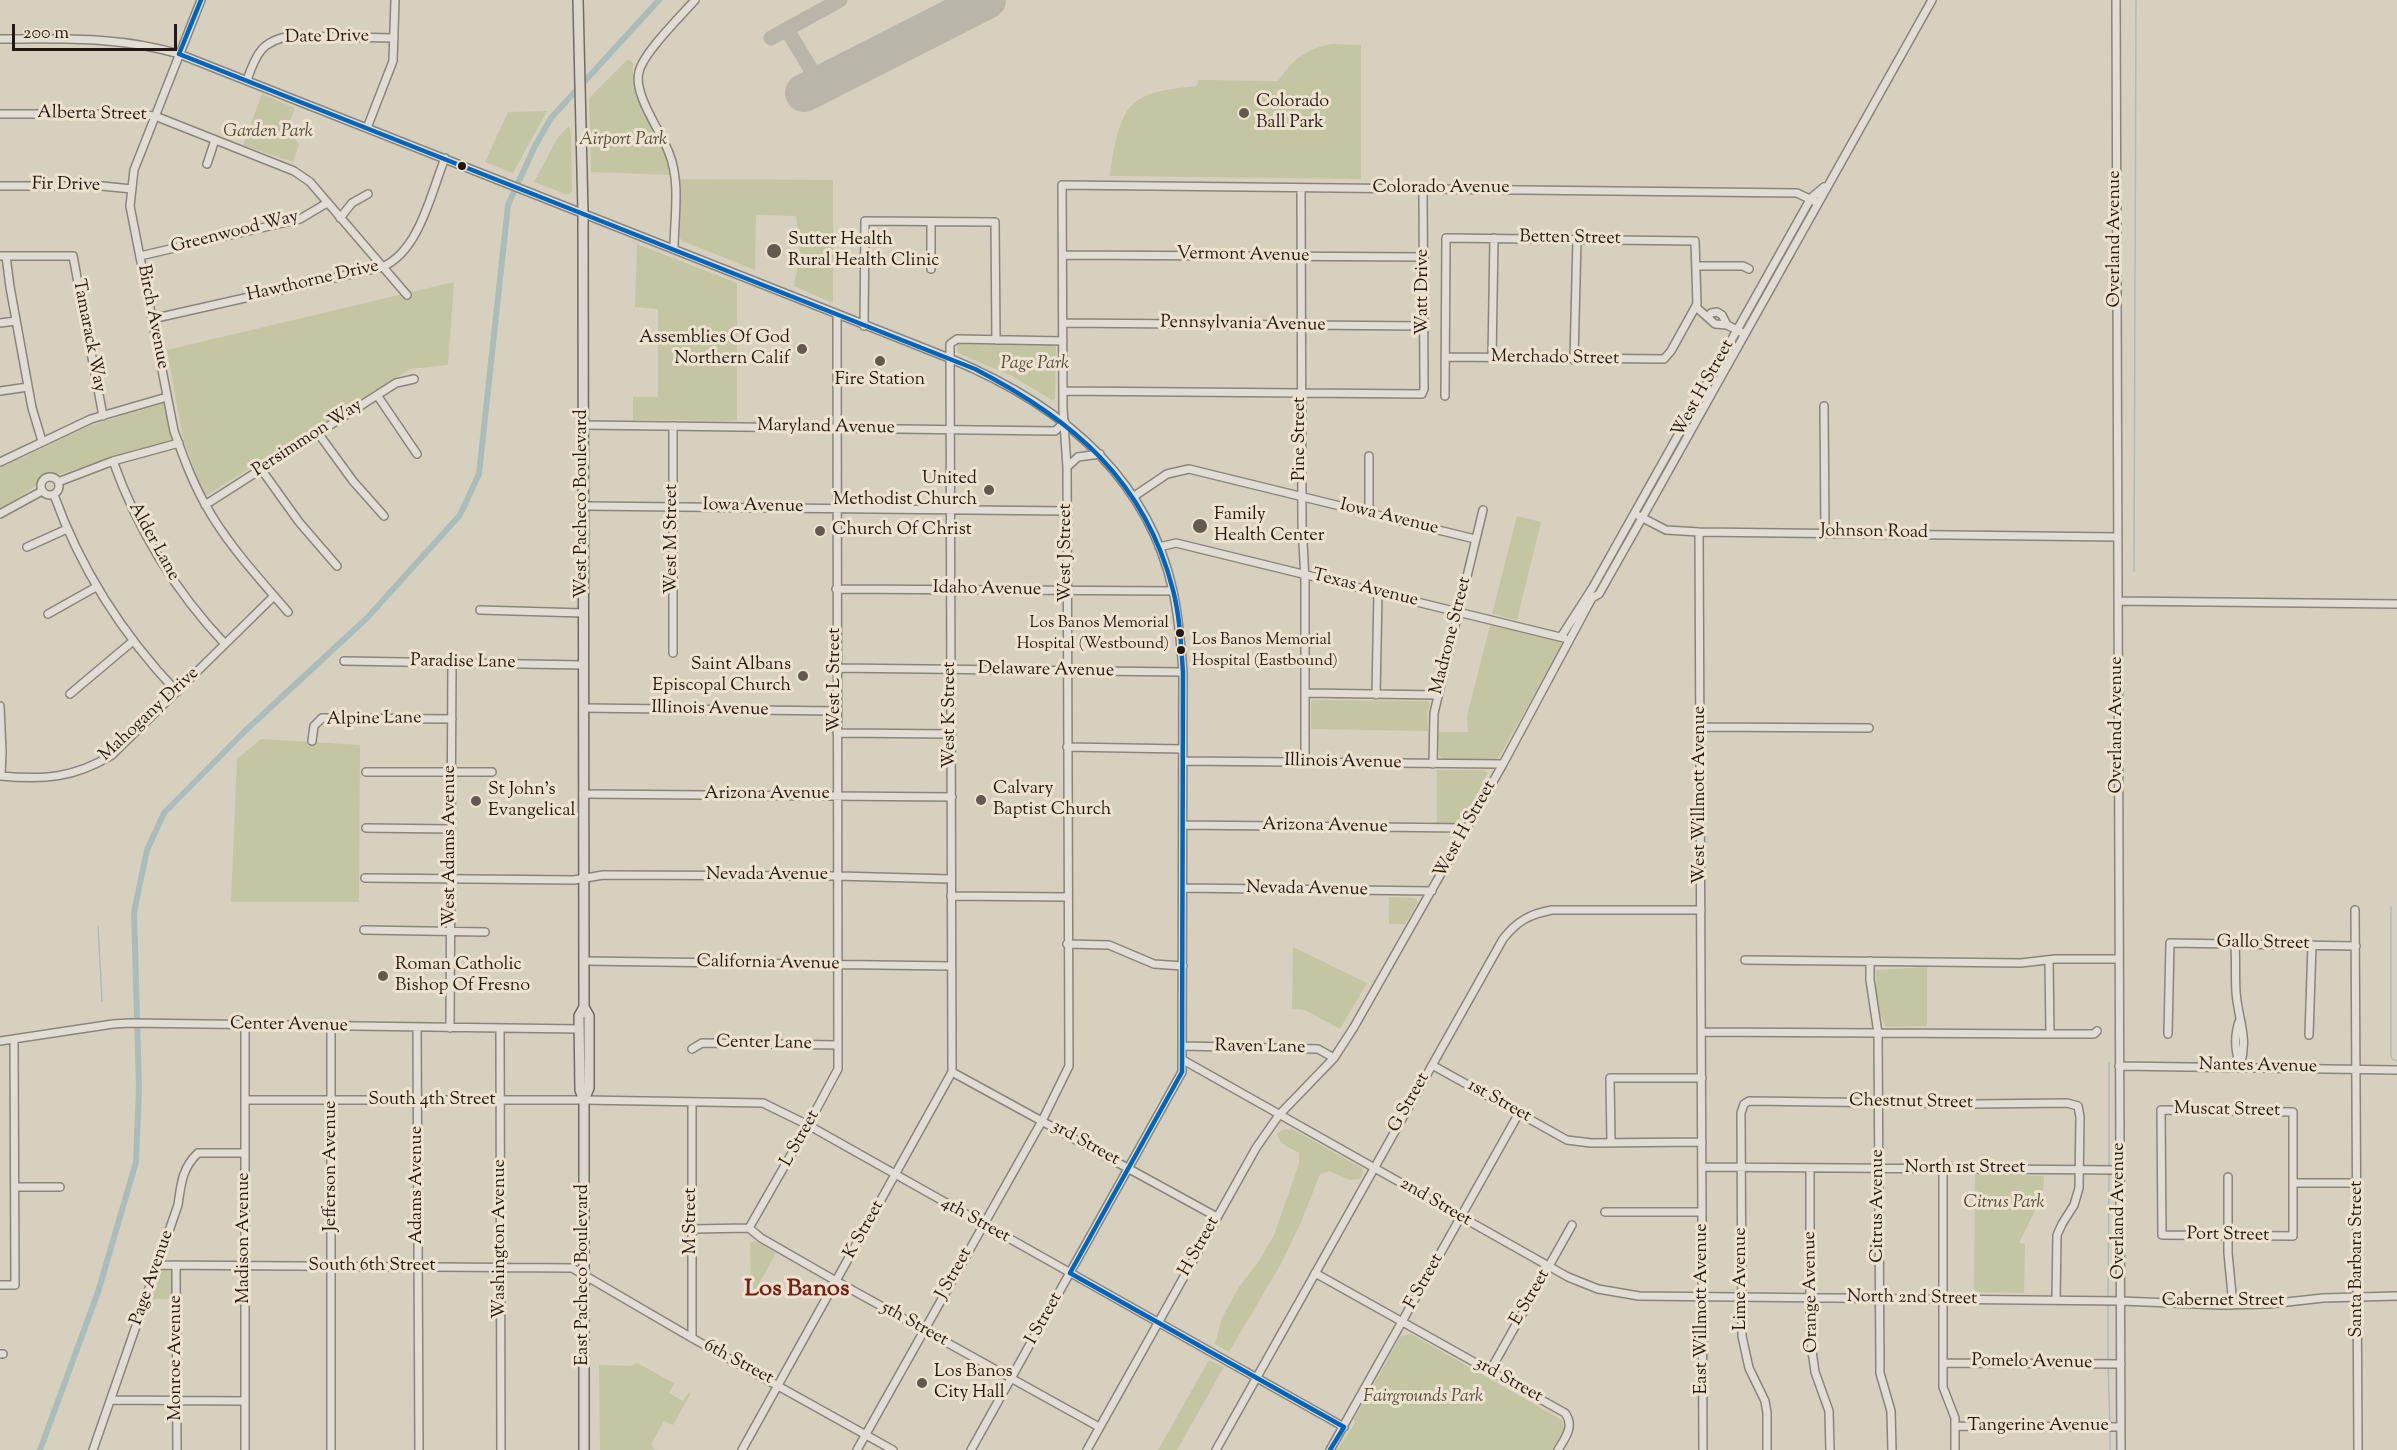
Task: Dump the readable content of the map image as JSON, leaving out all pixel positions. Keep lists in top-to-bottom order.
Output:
{
  "streets": {
    "highway": ["West Pacheco Boulevard", "East Pacheco Boulevard"],
    "street": [
      "Date Drive",
      "Alberta Street",
      "Fir Drive",
      "Colorado Avenue",
      "Greenwood Way",
      "Betten Street",
      "Overland Avenue",
      "Vermont Avenue",
      "Hawthorne Drive",
      "Watt Drive",
      "Birch Avenue",
      "Pennsylvania Avenue",
      "Tamarack Way",
      "Merchado Street",
      "West H Street",
      "Maryland Avenue",
      "Persimmon Way",
      "Pine Street",
      "Iowa Avenue",
      "Johnson Road",
      "West M Street",
      "Alder Lane",
      "West J Street",
      "Texas Avenue",
      "Idaho Avenue",
      "Madrone Street",
      "Paradise Lane",
      "Delaware Avenue",
      "West L Street",
      "Illinois Avenue",
      "Mahogany Drive",
      "West K Street",
      "Alpine Lane",
      "Arizona Avenue",
      "West Willmott Avenue",
      "West Adams Avenue",
      "Nevada Avenue",
      "Gallo Street",
      "California Avenue",
      "Center Avenue",
      "Center Lane",
      "Raven Lane",
      "Nantes Avenue",
      "South 4th Street",
      "1st Street",
      "G Street",
      "Chestnut Street",
      "Muscat Street",
      "L Street",
      "3rd Street",
      "Jefferson Avenue",
      "North 1st Street",
      "Adams Avenue",
      "2nd Street",
      "Citrus Avenue",
      "M Street",
      "4th Street",
      "K Street",
      "Port Street",
      "Madison Avenue",
      "Washington Avenue",
      "H Street",
      "Santa Barbara Street",
      "South 6th Street",
      "J Street",
      "Page Avenue",
      "Lime Avenue",
      "F Street",
      "Orange Avenue",
      "E Street",
      "North 2nd Street",
      "Cabernet Street",
      "East Willmott Avenue",
      "I Street",
      "5th Street",
      "Monroe Avenue",
      "6th Street",
      "Pomelo Avenue",
      "Tangerine Avenue"
    ]
  },
  "crossings": [
    ["Date Drive", "I Street"],
    ["Alberta Street", "Greenwood Way"],
    ["Alberta Street", "Hawthorne Drive"],
    ["Alberta Street", "Birch Avenue"],
    ["Fir Drive", "Birch Avenue"],
    ["Colorado Avenue", "Watt Drive"],
    ["Colorado Avenue", "West H Street"],
    ["Colorado Avenue", "Pine Street"],
    ["Colorado Avenue", "West J Street"],
    ["Greenwood Way", "Birch Avenue"],
    ["Betten Street", "Merchado Street"],
    ["Overland Avenue", "Johnson Road"],
    ["Overland Avenue", "Nantes Avenue"],
    ["Overland Avenue", "North 1st Street"],
    ["Overland Avenue", "North 2nd Street"],
    ["Overland Avenue", "Cabernet Street"],
    ["Overland Avenue", "Pomelo Avenue"],
    ["Overland Avenue", "Tangerine Avenue"],
    ["Vermont Avenue", "Watt Drive"],
    ["Vermont Avenue", "Pine Street"],
    ["Vermont Avenue", "West J Street"],
    ["Hawthorne Drive", "Birch Avenue"],
    ["Hawthorne Drive", "I Street"],
    ["Watt Drive", "Pennsylvania Avenue"],
    ["Watt Drive", "Pine Street"],
    ["Birch Avenue", "Persimmon Way"],
    ["Birch Avenue", "Mahogany Drive"],
    ["Birch Avenue", "I Street"],
    ["Pennsylvania Avenue", "Pine Street"],
    ["Pennsylvania Avenue", "West J Street"],
    ["West H Street", "Johnson Road"],
    ["West H Street", "Texas Avenue"],
    ["West H Street", "Illinois Avenue"],
    ["West H Street", "Arizona Avenue"],
    ["West H Street", "Nevada Avenue"],
    ["West H Street", "Raven Lane"],
    ["West H Street", "H Street"],
    ["Maryland Avenue", "West Pacheco Boulevard"],
    ["Maryland Avenue", "West M Street"],
    ["Maryland Avenue", "West J Street"],
    ["Maryland Avenue", "West L Street"],
    ["Maryland Avenue", "West K Street"],
    ["Maryland Avenue", "I Street"],
    ["Pine Street", "Iowa Avenue"],
    ["Pine Street", "Texas Avenue"],
    ["Pine Street", "Illinois Avenue"],
    ["West Pacheco Boulevard", "Iowa Avenue"],
    ["West Pacheco Boulevard", "Paradise Lane"],
    ["West Pacheco Boulevard", "Illinois Avenue"],
    ["West Pacheco Boulevard", "Arizona Avenue"],
    ["West Pacheco Boulevard", "Nevada Avenue"],
    ["West Pacheco Boulevard", "California Avenue"],
    ["West Pacheco Boulevard", "Center Avenue"],
    ["West Pacheco Boulevard", "East Pacheco Boulevard"],
    ["West Pacheco Boulevard", "I Street"],
    ["Iowa Avenue", "West M Street"],
    ["Iowa Avenue", "West J Street"],
    ["Iowa Avenue", "Madrone Street"],
    ["Iowa Avenue", "West L Street"],
    ["Iowa Avenue", "West K Street"],
    ["Iowa Avenue", "I Street"],
    ["Johnson Road", "West Willmott Avenue"],
    ["Alder Lane", "Mahogany Drive"],
    ["West J Street", "Idaho Avenue"],
    ["West J Street", "Delaware Avenue"],
    ["West J Street", "J Street"],
    ["West J Street", "I Street"],
    ["Texas Avenue", "Madrone Street"],
    ["Texas Avenue", "I Street"],
    ["Idaho Avenue", "West L Street"],
    ["Idaho Avenue", "West K Street"],
    ["Idaho Avenue", "I Street"],
    ["Madrone Street", "Illinois Avenue"],
    ["Paradise Lane", "West Adams Avenue"],
    ["Delaware Avenue", "West L Street"],
    ["Delaware Avenue", "West K Street"],
    ["Delaware Avenue", "I Street"],
    ["West L Street", "Illinois Avenue"],
    ["West L Street", "Arizona Avenue"],
    ["West L Street", "Nevada Avenue"],
    ["West L Street", "California Avenue"],
    ["West L Street", "Center Lane"],
    ["West L Street", "L Street"],
    ["West L Street", "I Street"],
    ["Illinois Avenue", "I Street"],
    ["West K Street", "Arizona Avenue"],
    ["West K Street", "Nevada Avenue"],
    ["West K Street", "California Avenue"],
    ["West K Street", "3rd Street"],
    ["West K Street", "K Street"],
    ["West K Street", "I Street"],
    ["Alpine Lane", "West Adams Avenue"],
    ["Arizona Avenue", "I Street"],
    ["West Willmott Avenue", "G Street"],
    ["West Willmott Avenue", "East Willmott Avenue"],
    ["West Adams Avenue", "Nevada Avenue"],
    ["West Adams Avenue", "Center Avenue"],
    ["Nevada Avenue", "I Street"],
    ["Gallo Street", "Santa Barbara Street"],
    ["Center Avenue", "Jefferson Avenue"],
    ["Center Avenue", "Adams Avenue"],
    ["Center Avenue", "Madison Avenue"],
    ["Center Avenue", "Washington Avenue"],
    ["Center Avenue", "East Pacheco Boulevard"],
    ["Center Lane", "L Street"],
    ["Raven Lane", "H Street"],
    ["Raven Lane", "I Street"],
    ["Nantes Avenue", "Santa Barbara Street"],
    ["South 4th Street", "Jefferson Avenue"],
    ["South 4th Street", "Adams Avenue"],
    ["South 4th Street", "4th Street"],
    ["South 4th Street", "Madison Avenue"],
    ["South 4th Street", "Washington Avenue"],
    ["South 4th Street", "East Pacheco Boulevard"],
    ["1st Street", "G Street"],
    ["1st Street", "F Street"],
    ["G Street", "3rd Street"],
    ["G Street", "2nd Street"],
    ["G Street", "4th Street"],
    ["Chestnut Street", "North 1st Street"],
    ["Chestnut Street", "Citrus Avenue"],
    ["Chestnut Street", "Lime Avenue"],
    ["Muscat Street", "Port Street"],
    ["L Street", "4th Street"],
    ["L Street", "5th Street"],
    ["3rd Street", "K Street"],
    ["3rd Street", "H Street"],
    ["3rd Street", "J Street"],
    ["3rd Street", "F Street"],
    ["3rd Street", "E Street"],
    ["3rd Street", "I Street"],
    ["Jefferson Avenue", "South 6th Street"],
    ["North 1st Street", "Citrus Avenue"],
    ["North 1st Street", "Lime Avenue"],
    ["North 1st Street", "Orange Avenue"],
    ["North 1st Street", "East Willmott Avenue"],
    ["Adams Avenue", "South 6th Street"],
    ["2nd Street", "H Street"],
    ["2nd Street", "F Street"],
    ["2nd Street", "E Street"],
    ["2nd Street", "North 2nd Street"],
    ["2nd Street", "East Willmott Avenue"],
    ["2nd Street", "I Street"],
    ["Citrus Avenue", "North 2nd Street"],
    ["M Street", "4th Street"],
    ["M Street", "6th Street"],
    ["4th Street", "K Street"],
    ["4th Street", "H Street"],
    ["4th Street", "J Street"],
    ["4th Street", "East Pacheco Boulevard"],
    ["4th Street", "F Street"],
    ["4th Street", "I Street"],
    ["K Street", "5th Street"],
    ["K Street", "6th Street"],
    ["Madison Avenue", "South 6th Street"],
    ["Madison Avenue", "Page Avenue"],
    ["Washington Avenue", "South 6th Street"],
    ["H Street", "5th Street"],
    ["Santa Barbara Street", "Cabernet Street"],
    ["South 6th Street", "East Pacheco Boulevard"],
    ["South 6th Street", "Page Avenue"],
    ["South 6th Street", "Monroe Avenue"],
    ["South 6th Street", "6th Street"],
    ["J Street", "5th Street"],
    ["J Street", "6th Street"],
    ["East Pacheco Boulevard", "6th Street"],
    ["Lime Avenue", "North 2nd Street"],
    ["Orange Avenue", "North 2nd Street"],
    ["North 2nd Street", "Cabernet Street"],
    ["North 2nd Street", "East Willmott Avenue"],
    ["I Street", "5th Street"]
  ],
  "districts": ["Los Banos"],
  "parks": [
    "Garden Park",
    "Airport Park",
    "Page Park",
    "Citrus Park",
    "Fairgrounds Park"
  ],
  "places": [
    "Colorado Ball Park",
    "Sutter Health Rural Health Clinic",
    "Assemblies Of God Northern Calif",
    "Fire Station",
    "United Methodist Church",
    "Family Health Center",
    "Church Of Christ",
    "Los Banos Memorial Hospital (Westbound)",
    "Los Banos Memorial Hospital (Eastbound)",
    "Saint Albans Episcopal Church",
    "Calvary Baptist Church",
    "St John's Evangelical",
    "Roman Catholic Bishop Of Fresno",
    "Los Banos City Hall"
  ],
  "scale_bar": "200 m"
}
